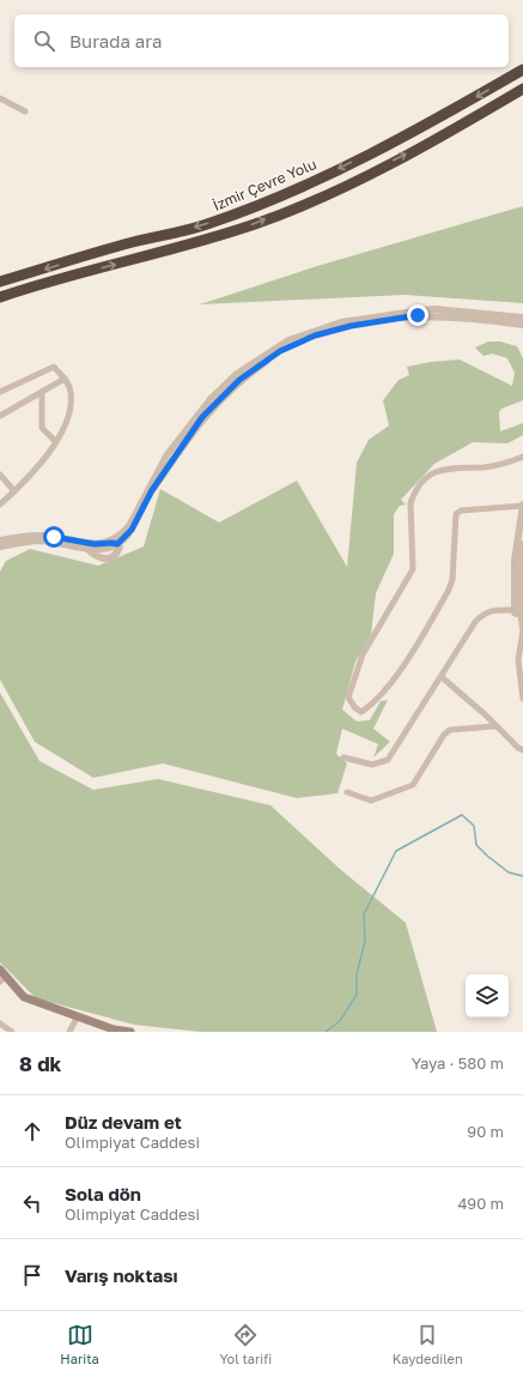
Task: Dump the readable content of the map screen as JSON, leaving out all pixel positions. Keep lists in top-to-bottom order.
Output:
{
  "streets": {
    "highway": ["İzmir Çevre Yolu"]
  },
  "page": {
    "search": "Burada ara",
    "heading": ["8 dk", "Yaya · 580 m"],
    "list": [
      ["Düz devam et", "Olimpiyat Caddesi", "90 m"],
      ["Sola dön", "Olimpiyat Caddesi", "490 m"],
      "Varış noktası"
    ],
    "nav": ["Harita", "Yol tarifi", "Kaydedilen"]
  }
}
